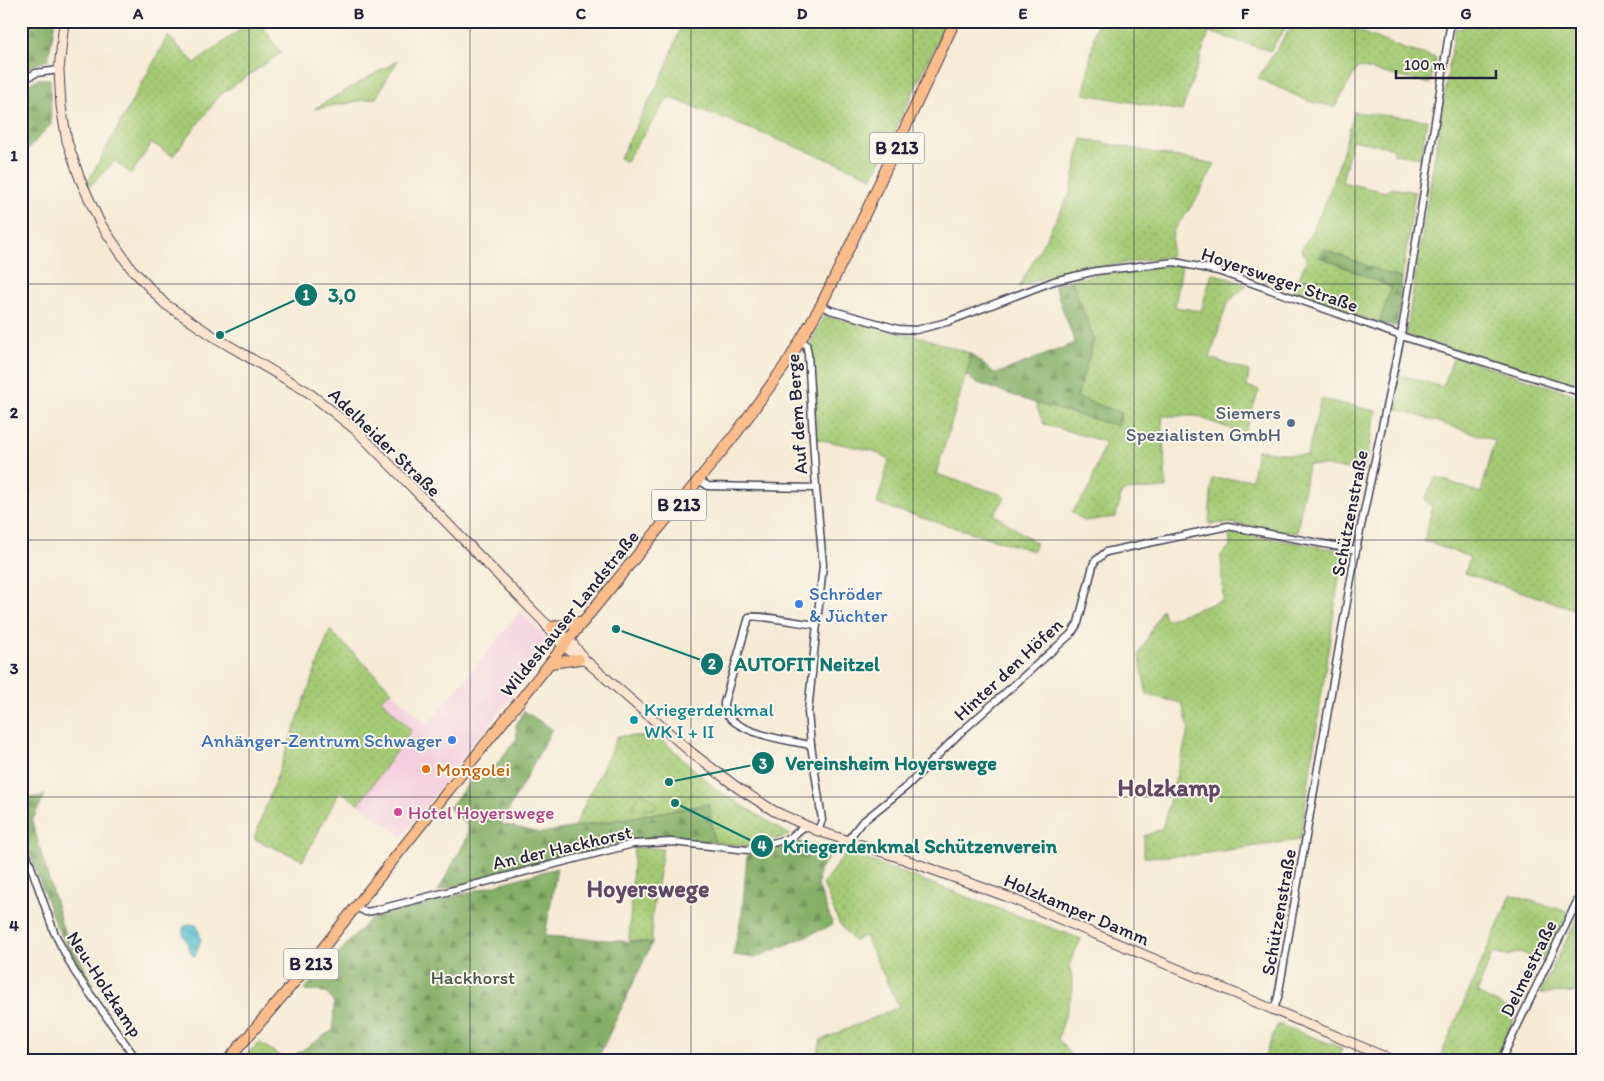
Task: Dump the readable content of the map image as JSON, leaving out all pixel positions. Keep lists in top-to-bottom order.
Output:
{
  "streets": {
    "main road": [
      "B 213",
      "Adelheider Straße",
      "Wildeshauser Landstraße",
      "Holzkamper Damm"
    ],
    "street": [
      "Hoyersweger Straße",
      "Auf dem Berge",
      "Schützenstraße",
      "Hinter den Höfen",
      "An der Hackhorst",
      "Delmestraße",
      "Neu-Holzkamp"
    ]
  },
  "crossings": [
    ["Hoyersweger Straße", "Schützenstraße"],
    ["Hoyersweger Straße", "Wildeshauser Landstraße"],
    ["Auf dem Berge", "Wildeshauser Landstraße"],
    ["Auf dem Berge", "Holzkamper Damm"],
    ["Adelheider Straße", "Wildeshauser Landstraße"],
    ["Adelheider Straße", "Holzkamper Damm"],
    ["Schützenstraße", "Hinter den Höfen"],
    ["Schützenstraße", "Holzkamper Damm"],
    ["Wildeshauser Landstraße", "An der Hackhorst"],
    ["Wildeshauser Landstraße", "Holzkamper Damm"],
    ["Hinter den Höfen", "Holzkamper Damm"],
    ["An der Hackhorst", "Holzkamper Damm"]
  ],
  "districts": ["Holzkamp", "Hoyerswege"],
  "parks": ["Hackhorst"],
  "places": [
    "3,0",
    "Siemers Spezialisten GmbH",
    "Schröder & Jüchter",
    "AUTOFIT Neitzel",
    "Kriegerdenkmal WK I + II",
    "Anhänger-Zentrum Schwager",
    "Mongolei",
    "Vereinsheim Hoyerswege",
    "Kriegerdenkmal Schützenverein",
    "Hotel Hoyerswege"
  ],
  "scale_bar": "100 m",
  "grid": {
    "columns": [
      "A",
      "B",
      "C",
      "D",
      "E",
      "F",
      "G"
    ],
    "rows": [
      "1",
      "2",
      "3",
      "4"
    ]
  }
}
